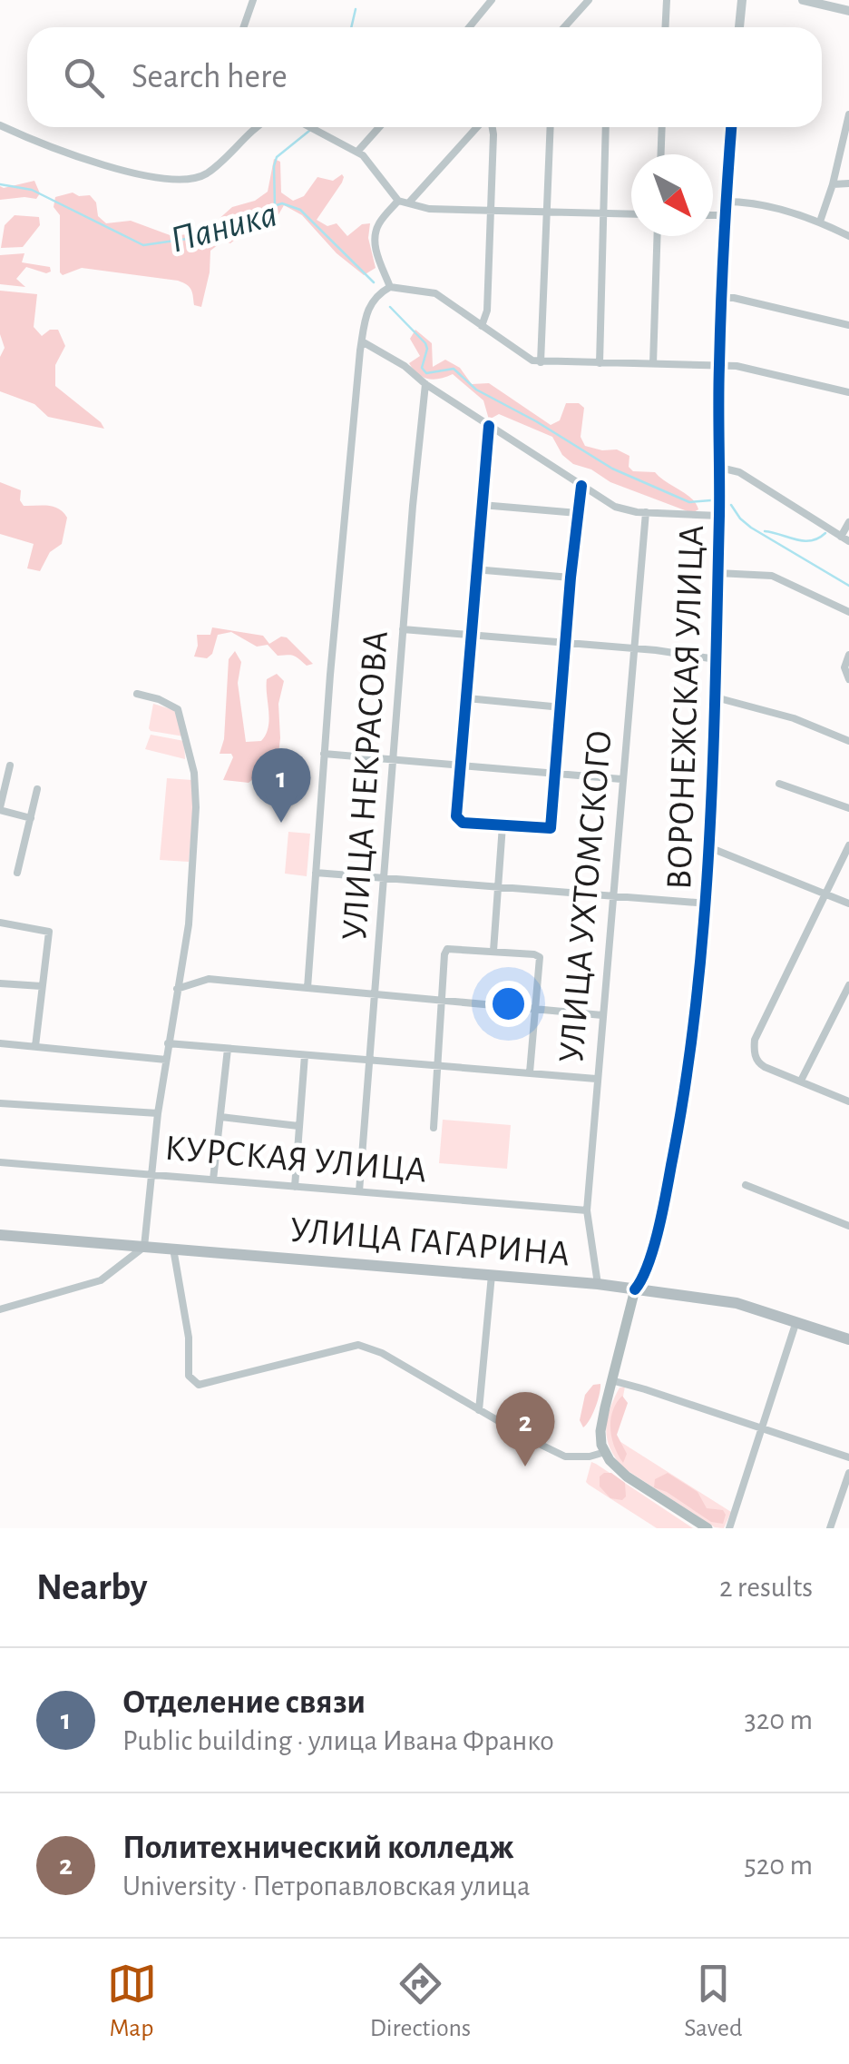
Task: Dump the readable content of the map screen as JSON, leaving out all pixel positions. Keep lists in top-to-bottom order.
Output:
{
  "streets": {
    "main road": ["ВОРОНЕЖСКАЯ УЛИЦА", "УЛИЦА ГАГАРИНА"],
    "street": ["УЛИЦА НЕКРАСОВА", "УЛИЦА УХТОМСКОГО", "КУРСКАЯ УЛИЦА"]
  },
  "crossings": [
    ["ВОРОНЕЖСКАЯ УЛИЦА", "УЛИЦА ГАГАРИНА"],
    ["УЛИЦА НЕКРАСОВА", "КУРСКАЯ УЛИЦА"],
    ["УЛИЦА УХТОМСКОГО", "КУРСКАЯ УЛИЦА"],
    ["УЛИЦА УХТОМСКОГО", "УЛИЦА ГАГАРИНА"]
  ],
  "water": ["Паника"],
  "north": "bottom right",
  "page": {
    "search": "Search here",
    "pins": ["1", "2"],
    "heading": ["Nearby", "2 results"],
    "list": [
      {
        "mark": "1",
        "name": "Отделение связи",
        "note": "Public building · улица Ивана Франко",
        "value": "320 m"
      },
      {
        "mark": "2",
        "name": "Политехнический колледж",
        "note": "University · Петропавловская улица",
        "value": "520 m"
      }
    ],
    "nav": ["Map", "Directions", "Saved"]
  }
}
